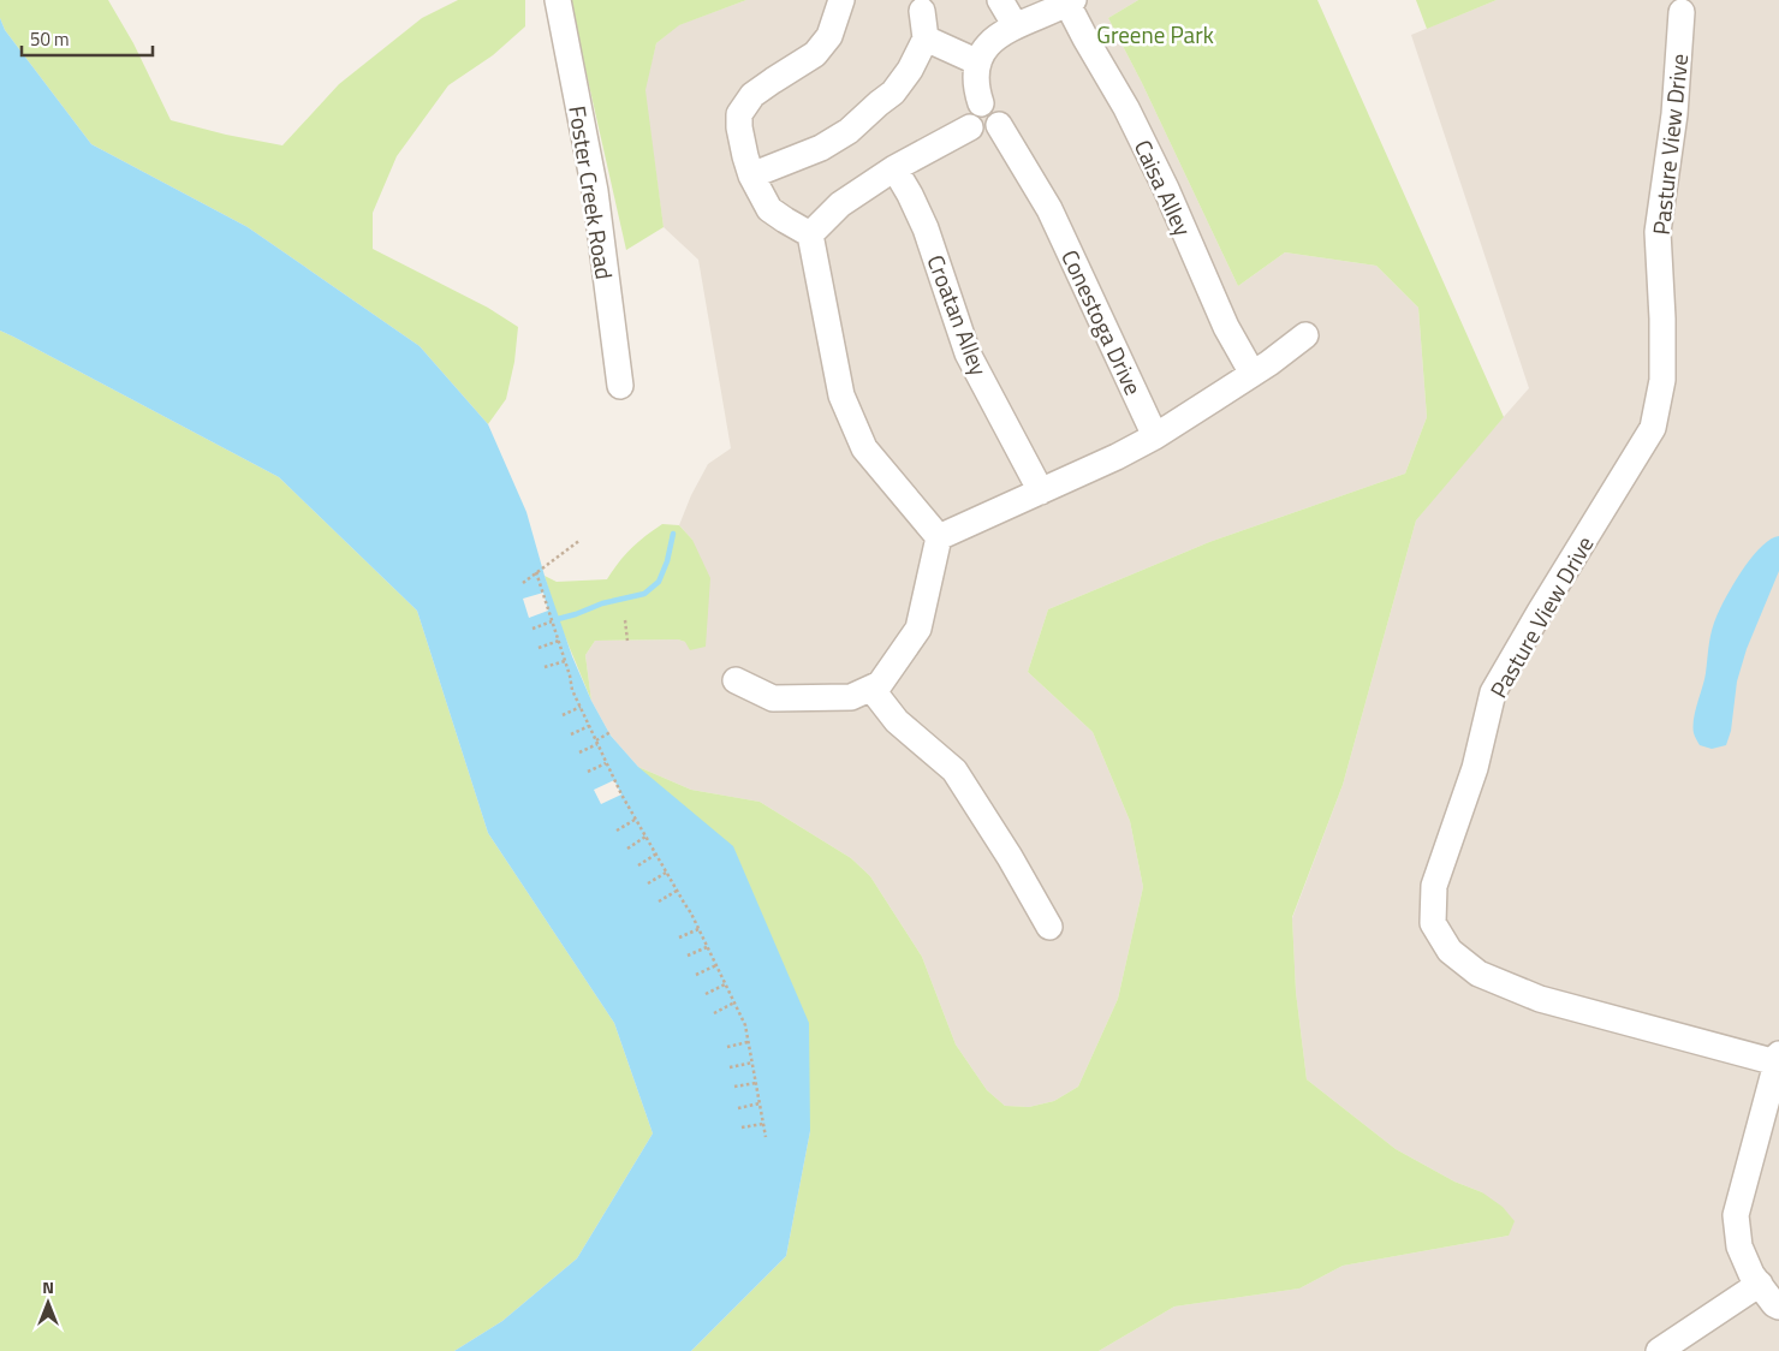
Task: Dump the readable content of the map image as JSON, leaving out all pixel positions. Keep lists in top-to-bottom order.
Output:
{
  "streets": {
    "street": [
      "Pasture View Drive",
      "Caisa Alley",
      "Foster Creek Road",
      "Croatan Alley",
      "Conestoga Drive"
    ]
  },
  "parks": ["Greene Park"],
  "scale_bar": "50 m",
  "north": "top"
}
